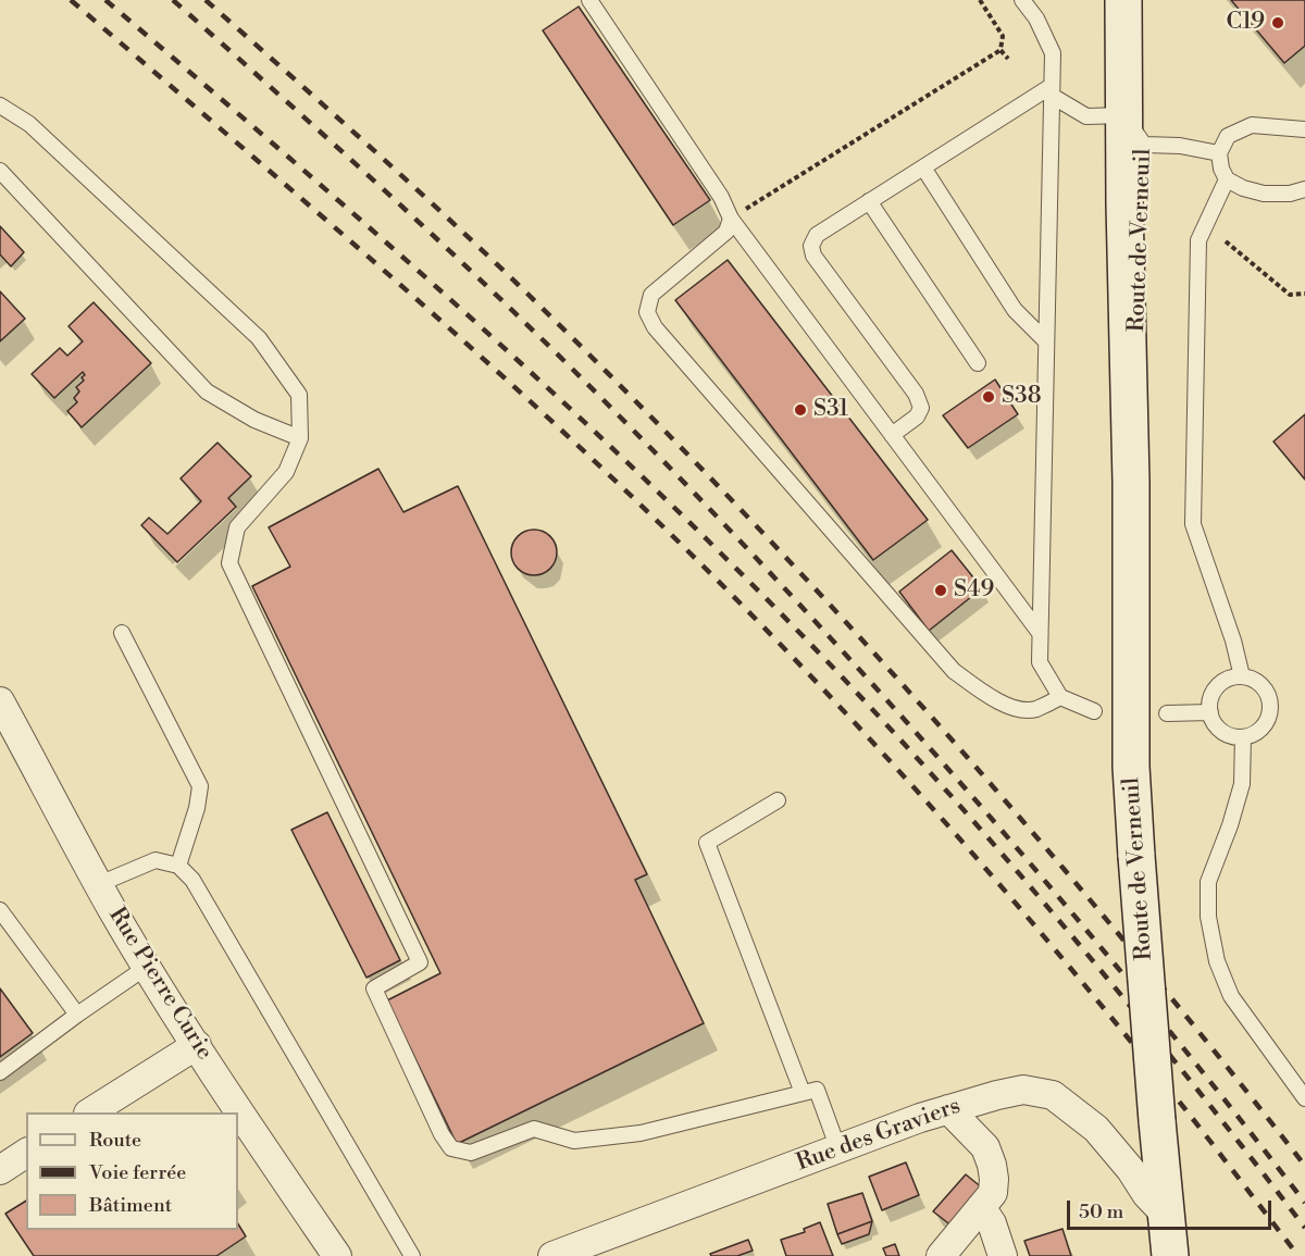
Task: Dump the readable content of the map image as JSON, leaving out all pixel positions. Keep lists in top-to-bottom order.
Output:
{
  "streets": {
    "main road": ["Route de Verneuil"],
    "street": ["Rue Pierre Curie", "Rue des Graviers"]
  },
  "crossings": [
    ["Route de Verneuil", "Rue des Graviers"]
  ],
  "places": [
    "C19",
    "S38",
    "S31",
    "S49"
  ],
  "legend": ["Route", "Voie ferrée", "Bâtiment"],
  "scale_bar": "50 m"
}
